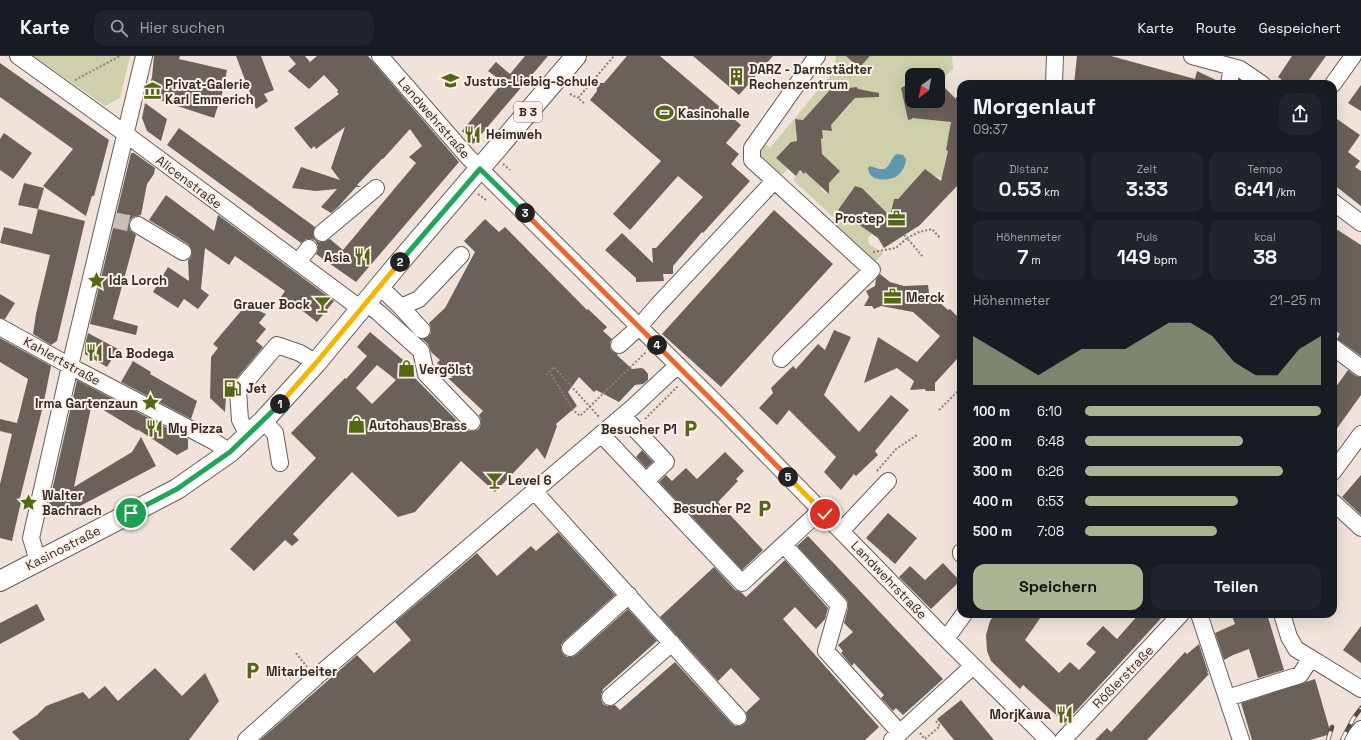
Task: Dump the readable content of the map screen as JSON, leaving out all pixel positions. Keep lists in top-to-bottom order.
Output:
{
  "streets": {
    "main road": ["B 3", "Kasinostraße"],
    "street": [
      "Landwehrstraße",
      "Alicenstraße",
      "Kahlertstraße",
      "Rößlerstraße"
    ]
  },
  "crossings": [
    ["Landwehrstraße", "Kasinostraße"],
    ["Alicenstraße", "Kasinostraße"],
    ["Kahlertstraße", "Kasinostraße"]
  ],
  "places": {
    "building": ["DARZ - Darmstädter Rechenzentrum"],
    "school or university": ["Justus-Liebig-Schule"],
    "museum": ["Privat-Galerie Karl Emmerich"],
    "sports": ["Kasinohalle"],
    "restaurant": [
      "Heimweh",
      "Asia",
      "La Bodega",
      "My Pizza",
      "MorjKawa"
    ],
    "office": ["Prostep", "Merck"],
    "place": ["Ida Lorch", "Irma Gartenzaun", "Walter Bachrach"],
    "bar": ["Grauer Bock", "Level 6"],
    "shop": ["Vergölst", "Autohaus Brass"],
    "fuel station": ["Jet"],
    "parking": ["Besucher P1", "Besucher P2", "Mitarbeiter"]
  },
  "north": "bottom left",
  "page": {
    "header": "Karte",
    "search": "Hier suchen",
    "nav": ["Karte", "Route", "Gespeichert"],
    "heading": ["Morgenlauf", "09:37"],
    "stats": [
      ["Distanz", "0.53 km"],
      ["Zeit", "3:33"],
      ["Tempo", "6:41 /km"],
      ["Höhenmeter", "7 m"],
      ["Puls", "149 bpm"],
      ["kcal", "38"]
    ],
    "pins": [
      "3",
      "2",
      "4",
      "1",
      "5"
    ],
    "chart": ["Höhenmeter", "21–25 m"],
    "list": [
      {
        "name": "100 m",
        "note": "6:10"
      },
      {
        "name": "200 m",
        "note": "6:48"
      },
      {
        "name": "300 m",
        "note": "6:26"
      },
      {
        "name": "400 m",
        "note": "6:53"
      },
      {
        "name": "500 m",
        "note": "7:08"
      }
    ],
    "buttons": ["Speichern", "Teilen"]
  }
}
